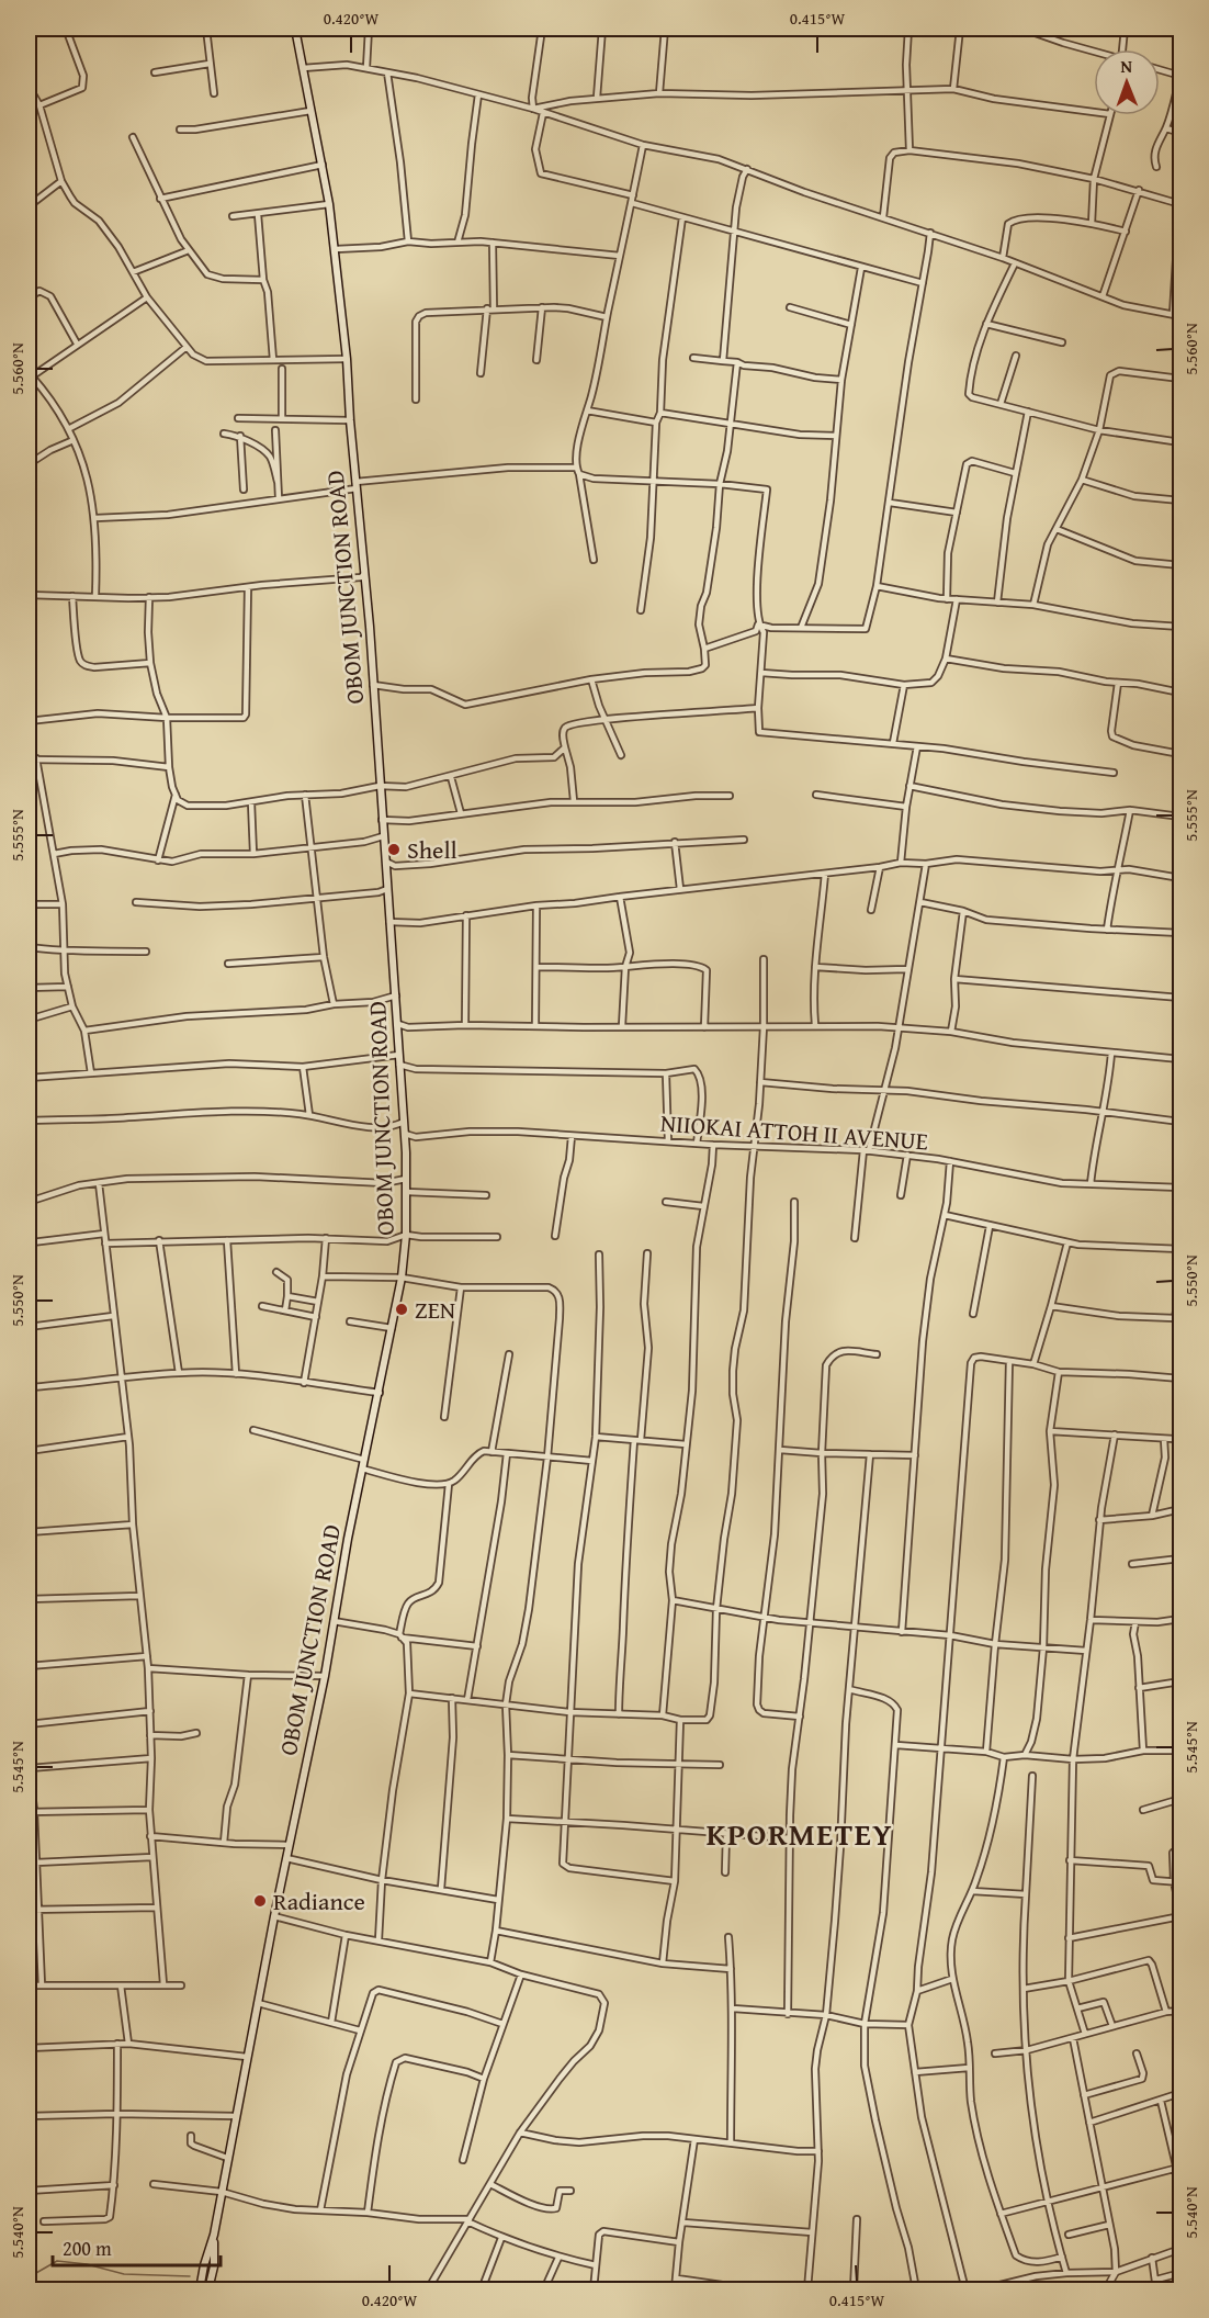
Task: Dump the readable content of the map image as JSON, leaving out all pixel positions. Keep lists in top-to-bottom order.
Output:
{
  "streets": {
    "main road": ["OBOM JUNCTION ROAD"],
    "street": ["NIIOKAI ATTOH II AVENUE"]
  },
  "crossings": [
    ["OBOM JUNCTION ROAD", "NIIOKAI ATTOH II AVENUE"]
  ],
  "districts": ["KPORMETEY"],
  "places": ["Shell", "ZEN", "Radiance"],
  "scale_bar": "200 m",
  "north": "top",
  "coordinates": [
    "0.420°W",
    "0.415°W",
    "5.560°N",
    "5.555°N",
    "5.550°N",
    "5.545°N",
    "5.540°N"
  ]
}
